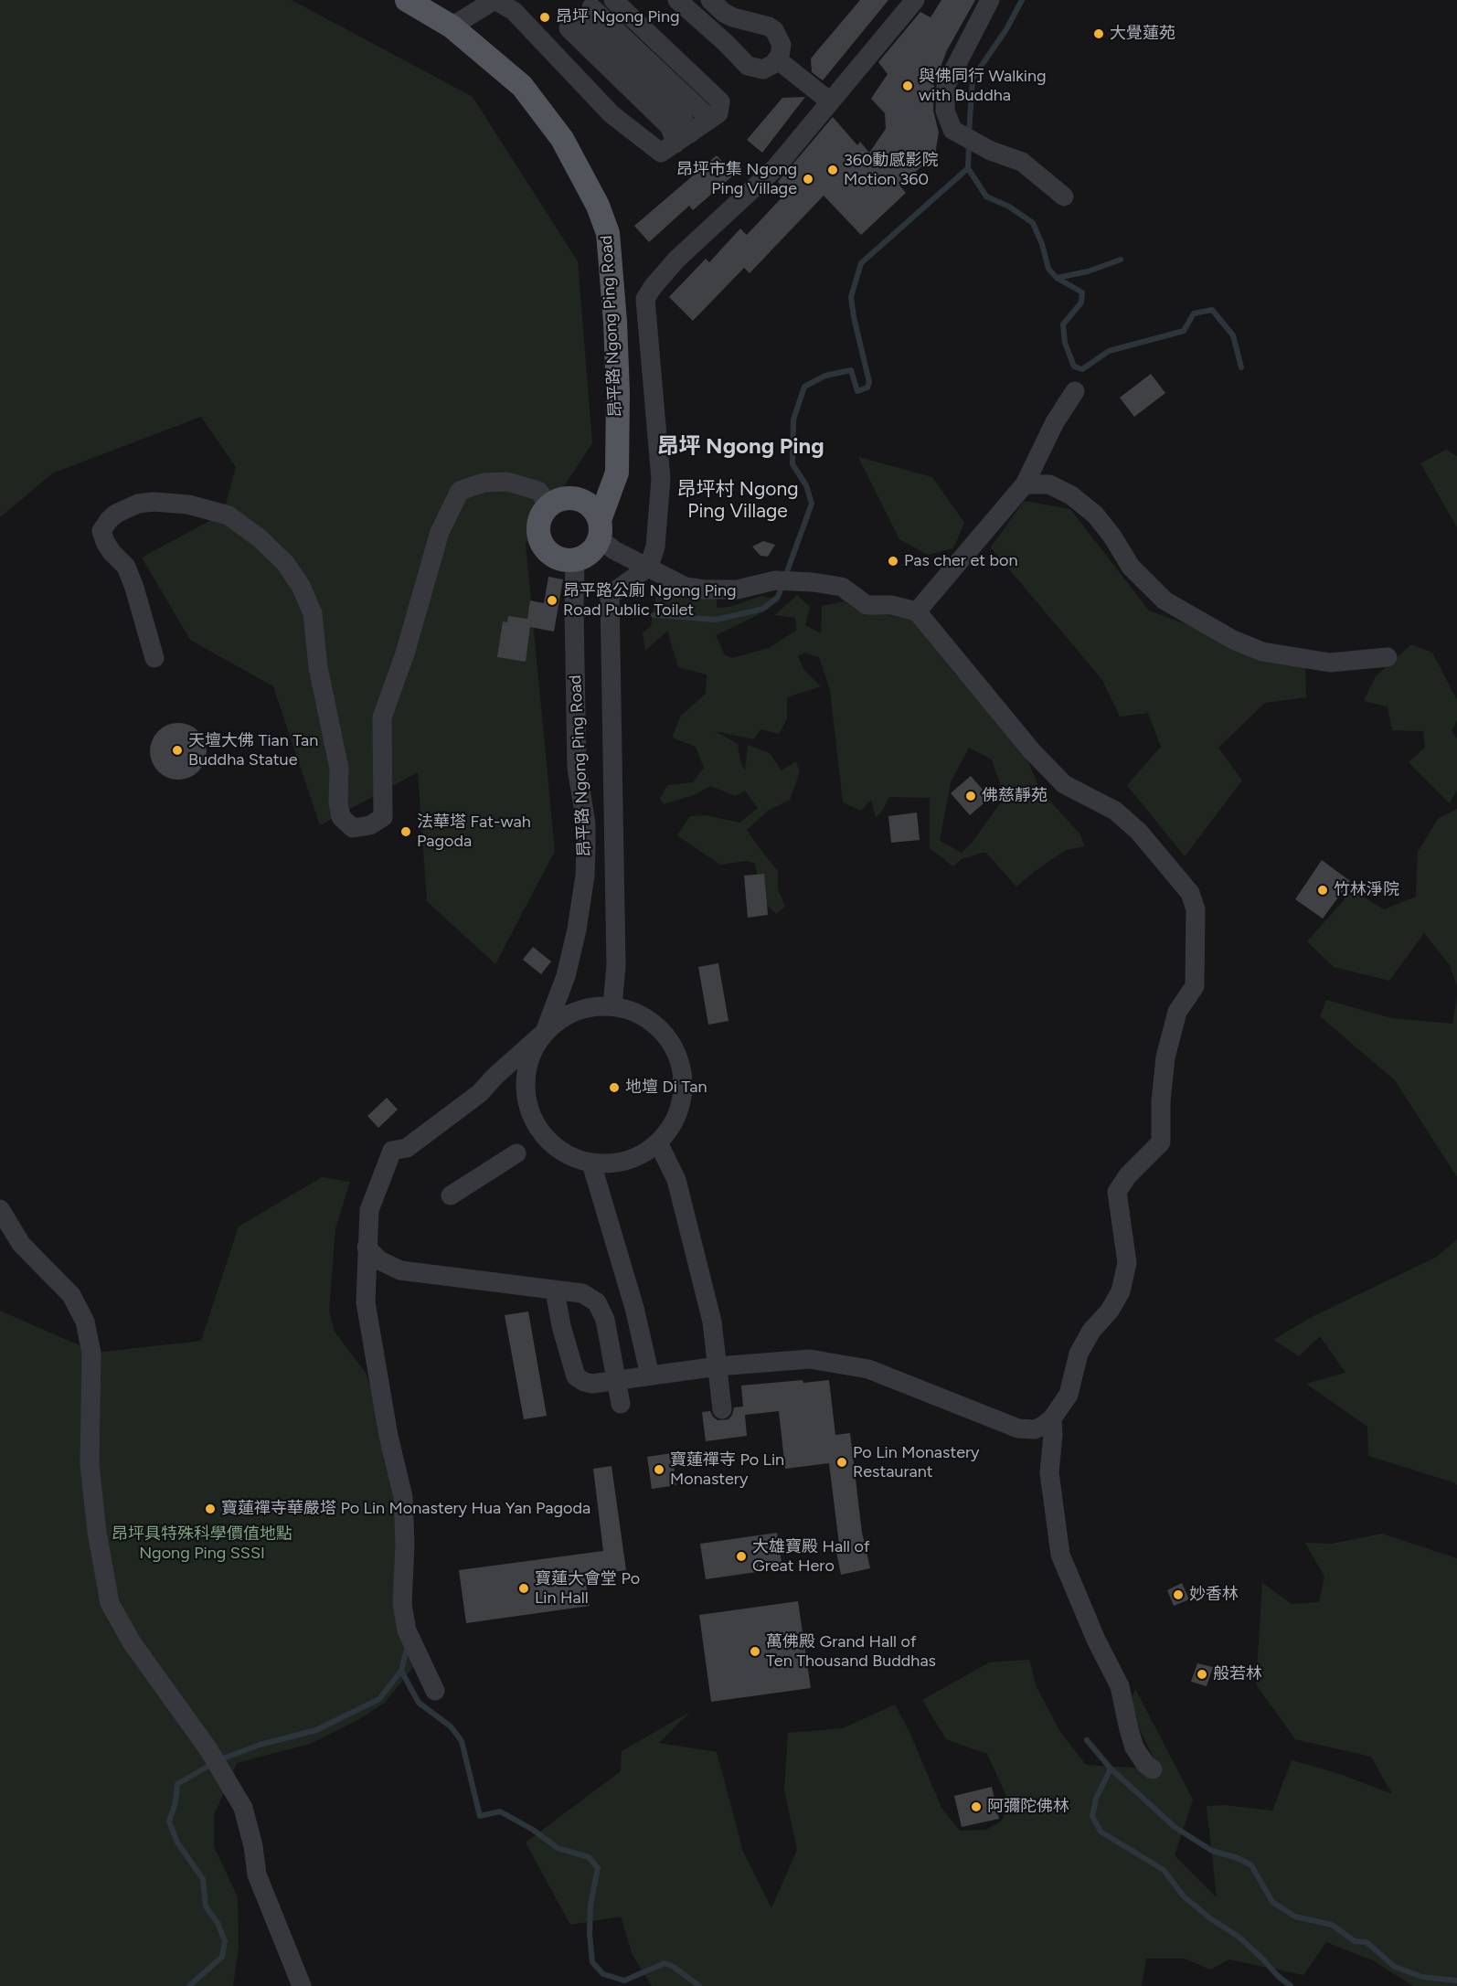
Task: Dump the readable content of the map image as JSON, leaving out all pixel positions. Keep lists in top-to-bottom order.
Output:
{
  "streets": {
    "main road": ["昂平路 Ngong Ping Road"]
  },
  "districts": ["昂坪 Ngong Ping", "昂坪村 Ngong Ping Village"],
  "parks": ["昂坪具特殊科學價值地點 Ngong Ping SSSI"],
  "places": [
    "昂坪 Ngong Ping",
    "大覺蓮苑",
    "與佛同行 Walking with Buddha",
    "360動感影院 Motion 360",
    "昂坪市集 Ngong Ping Village",
    "Pas cher et bon",
    "昂平路公廁 Ngong Ping Road Public Toilet",
    "天壇大佛 Tian Tan Buddha Statue",
    "佛慈靜苑",
    "法華塔 Fat-wah Pagoda",
    "竹林淨院",
    "地壇 Di Tan",
    "Po Lin Monastery Restaurant",
    "寶蓮禪寺 Po Lin Monastery",
    "寶蓮禪寺華嚴塔 Po Lin Monastery Hua Yan Pagoda",
    "大雄寶殿 Hall of Great Hero",
    "寶蓮大會堂 Po Lin Hall",
    "妙香林",
    "萬佛殿 Grand Hall of Ten Thousand Buddhas",
    "般若林",
    "阿彌陀佛林"
  ]
}
